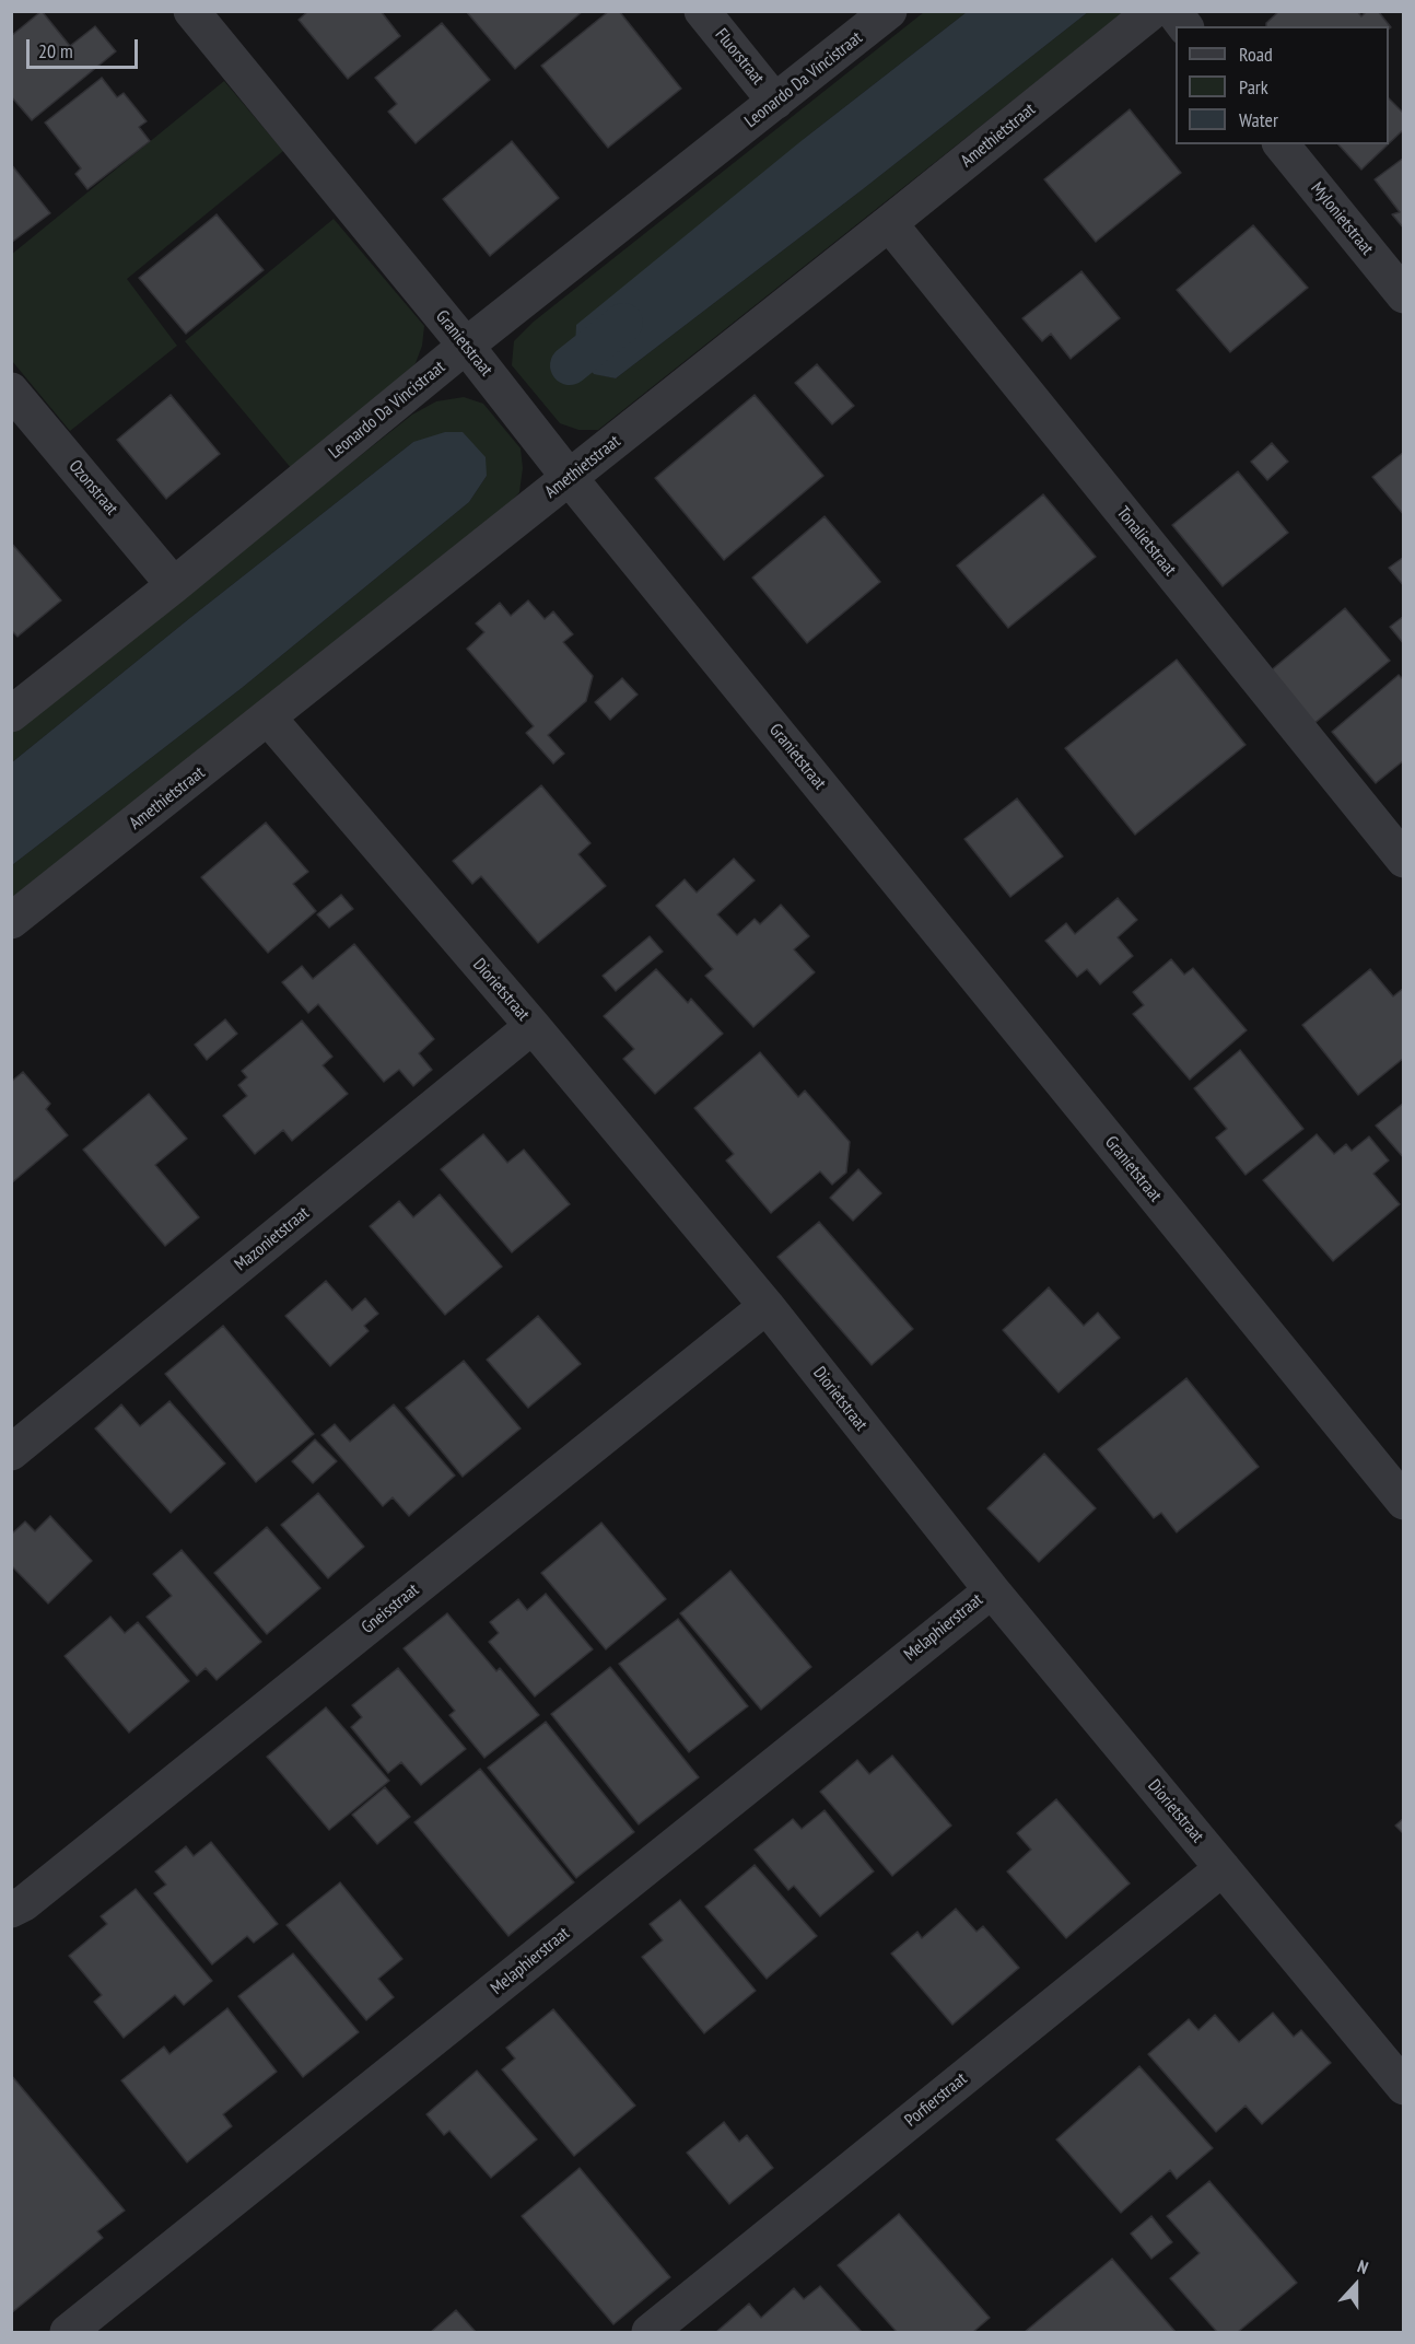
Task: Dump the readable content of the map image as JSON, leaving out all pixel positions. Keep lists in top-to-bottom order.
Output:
{
  "streets": {
    "street": [
      "Fluorstraat",
      "Leonardo Da Vincistraat",
      "Amethietstraat",
      "Mylonietstraat",
      "Granietstraat",
      "Ozonstraat",
      "Tonalietstraat",
      "Diorietstraat",
      "Mazonietstraat",
      "Gneisstraat",
      "Melaphierstraat",
      "Porfierstraat"
    ]
  },
  "crossings": [
    ["Fluorstraat", "Leonardo Da Vincistraat"],
    ["Leonardo Da Vincistraat", "Granietstraat"],
    ["Leonardo Da Vincistraat", "Ozonstraat"],
    ["Amethietstraat", "Granietstraat"],
    ["Amethietstraat", "Tonalietstraat"],
    ["Amethietstraat", "Diorietstraat"],
    ["Diorietstraat", "Mazonietstraat"],
    ["Diorietstraat", "Gneisstraat"],
    ["Diorietstraat", "Melaphierstraat"],
    ["Diorietstraat", "Porfierstraat"]
  ],
  "legend": ["Road", "Park", "Water"],
  "scale_bar": "20 m",
  "north": "top"
}
